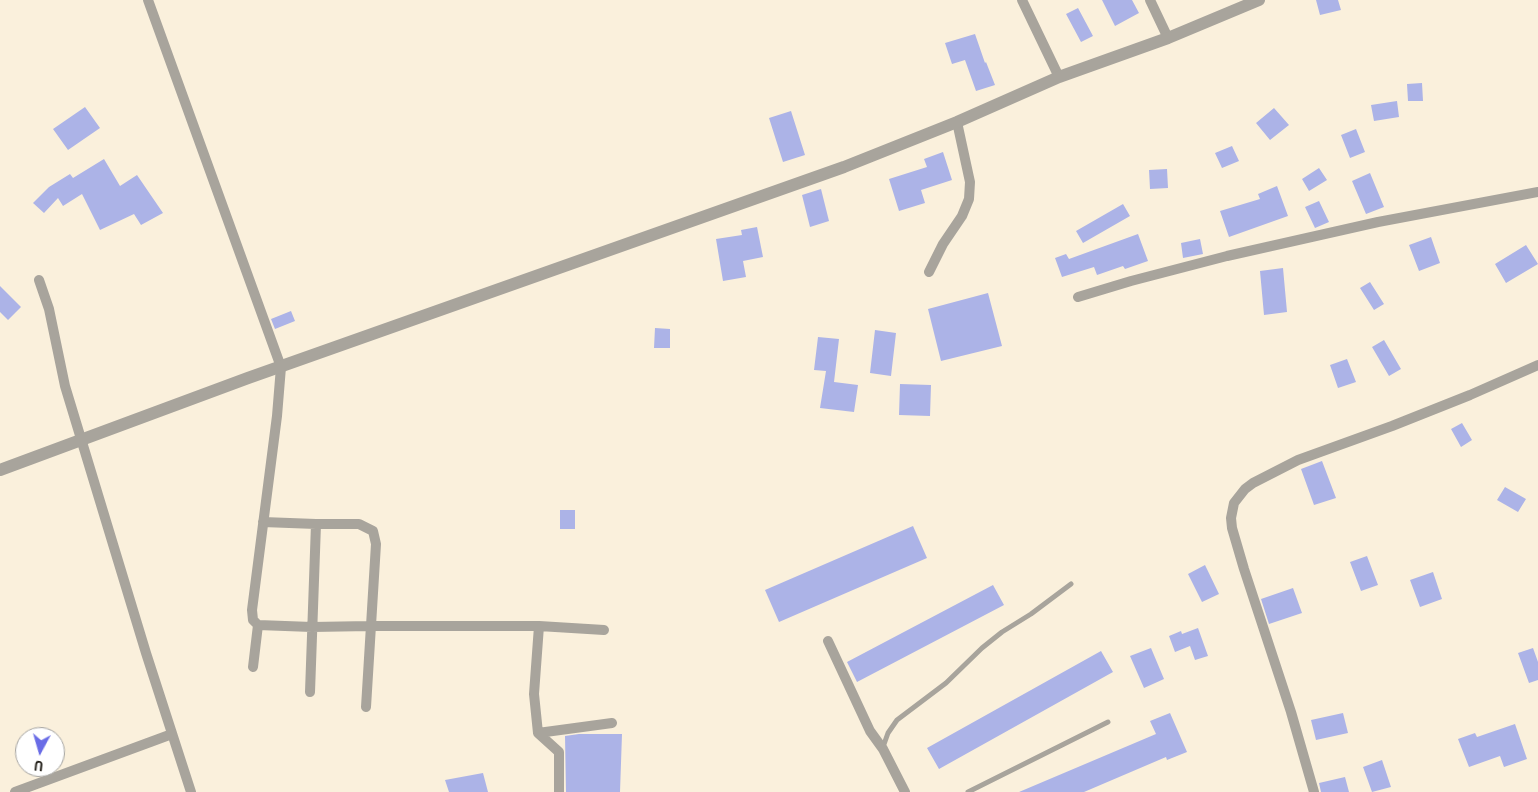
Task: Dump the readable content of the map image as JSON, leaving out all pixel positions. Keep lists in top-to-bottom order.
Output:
{
  "north": "bottom"
}
